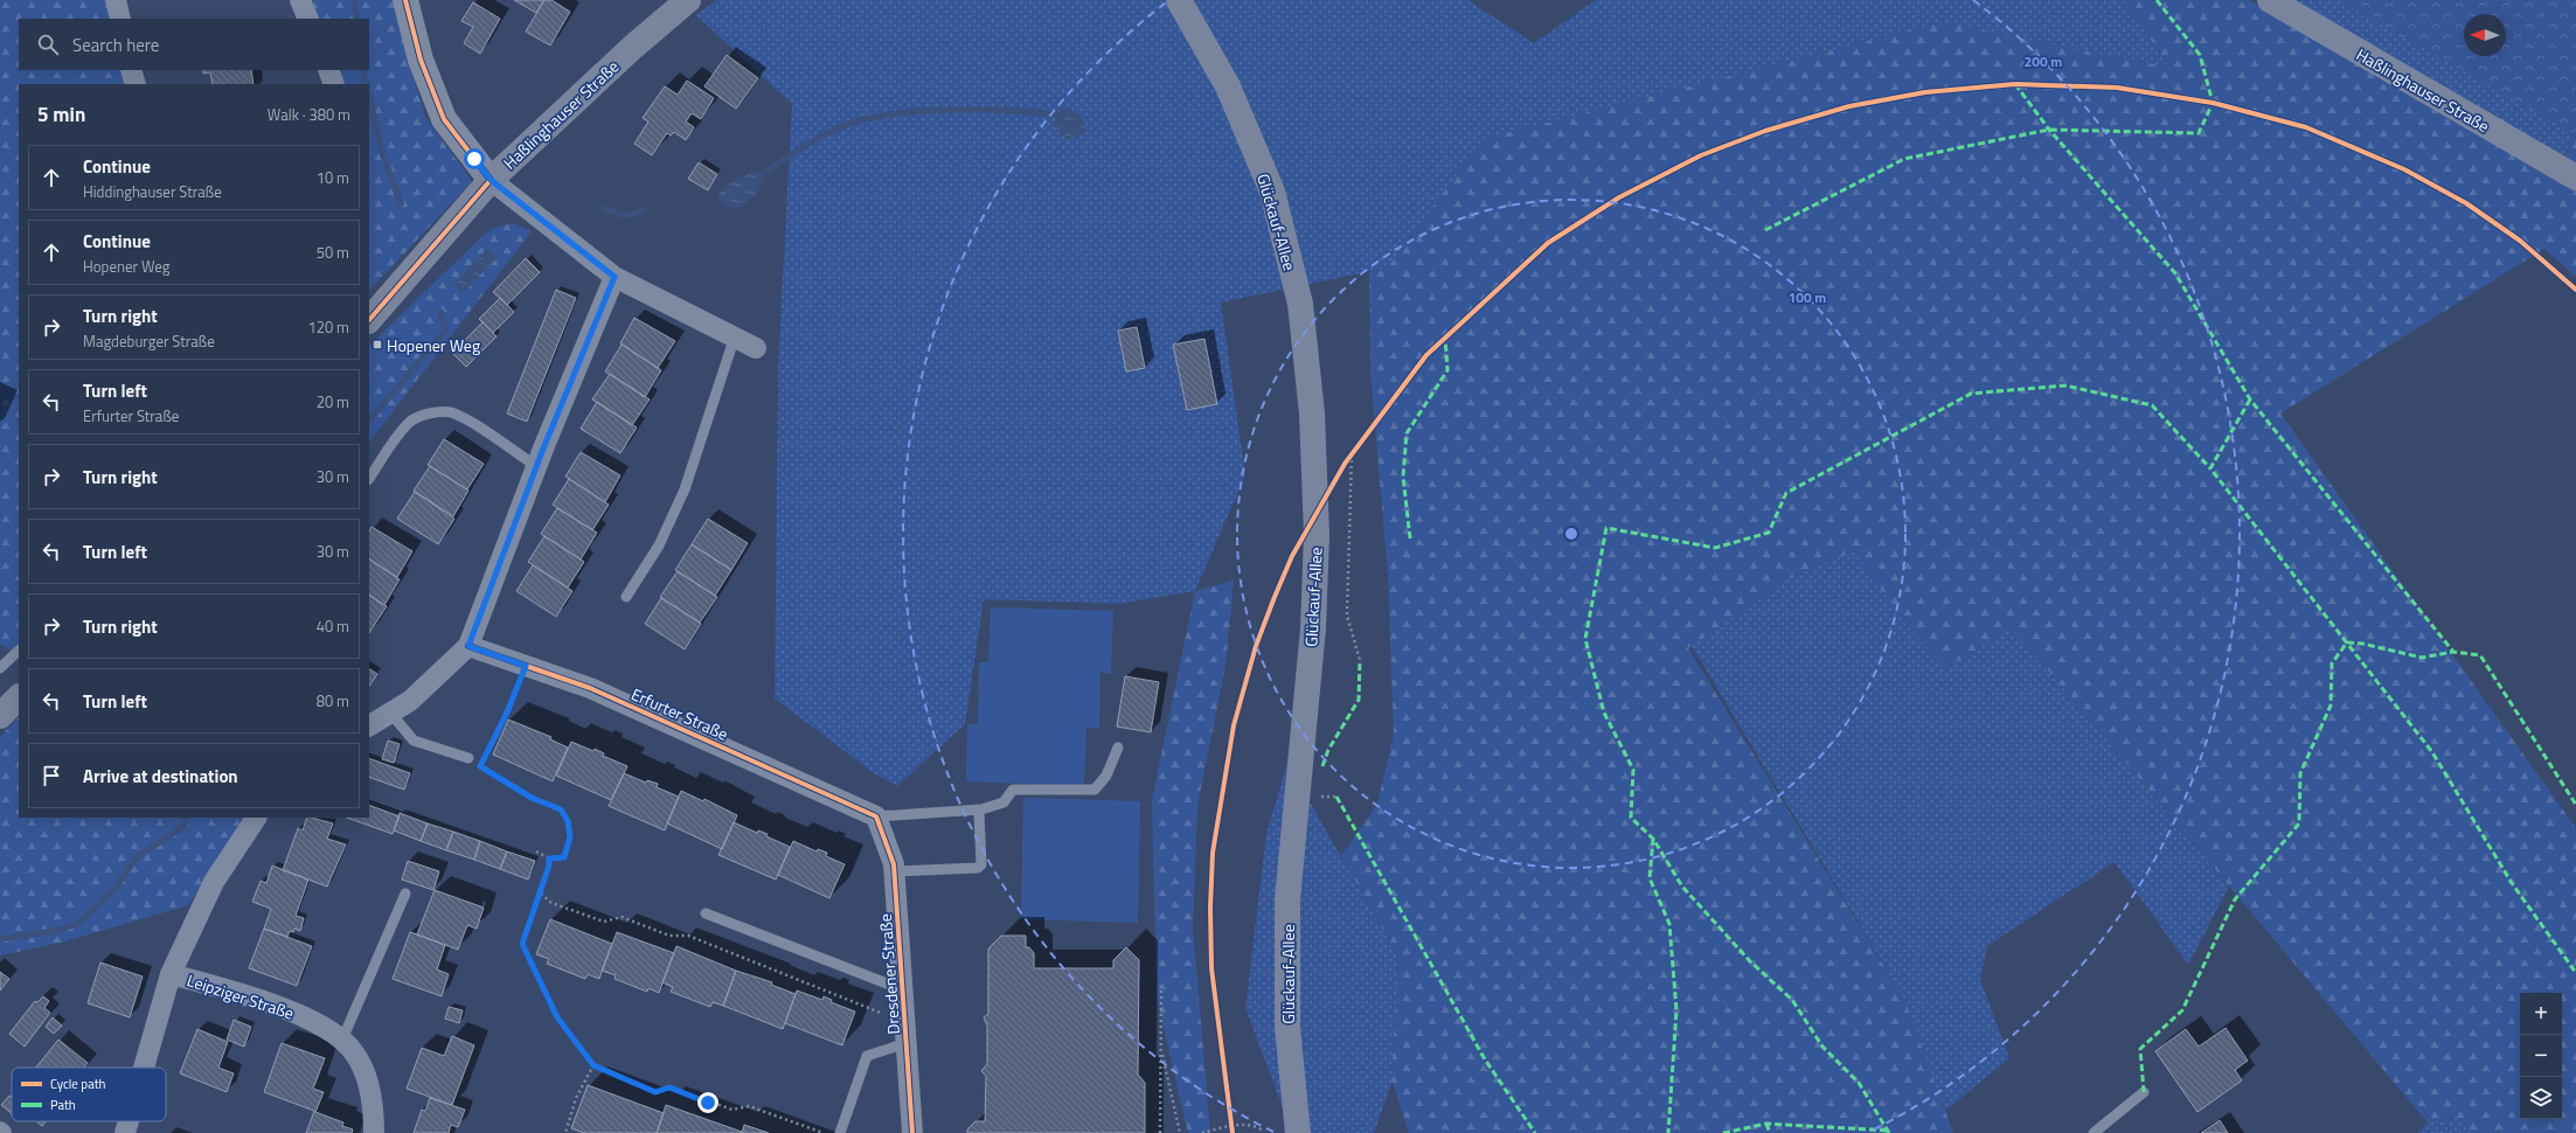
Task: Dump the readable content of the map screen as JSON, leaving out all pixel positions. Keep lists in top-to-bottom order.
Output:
{
  "streets": {
    "main road": ["Haßlinghauser Straße", "Glückauf-Allee"],
    "street": ["Erfurter Straße", "Dresdener Straße", "Leipziger Straße"]
  },
  "crossings": [
    ["Erfurter Straße", "Dresdener Straße"]
  ],
  "places": {
    "transit": ["Hopener Weg"]
  },
  "legend": ["Cycle path", "Path"],
  "north": "left",
  "page": {
    "search": "Search here",
    "heading": ["5 min", "Walk · 380 m"],
    "list": [
      ["Continue", "Hiddinghauser Straße", "10 m"],
      ["Continue", "Hopener Weg", "50 m"],
      ["Turn right", "Magdeburger Straße", "120 m"],
      ["Turn left", "Erfurter Straße", "20 m"],
      ["Turn right", "30 m"],
      ["Turn left", "30 m"],
      ["Turn right", "40 m"],
      ["Turn left", "80 m"],
      "Arrive at destination"
    ],
    "map_buttons": ["+", "−"]
  },
  "rings": ["200 m", "100 m"]
}
